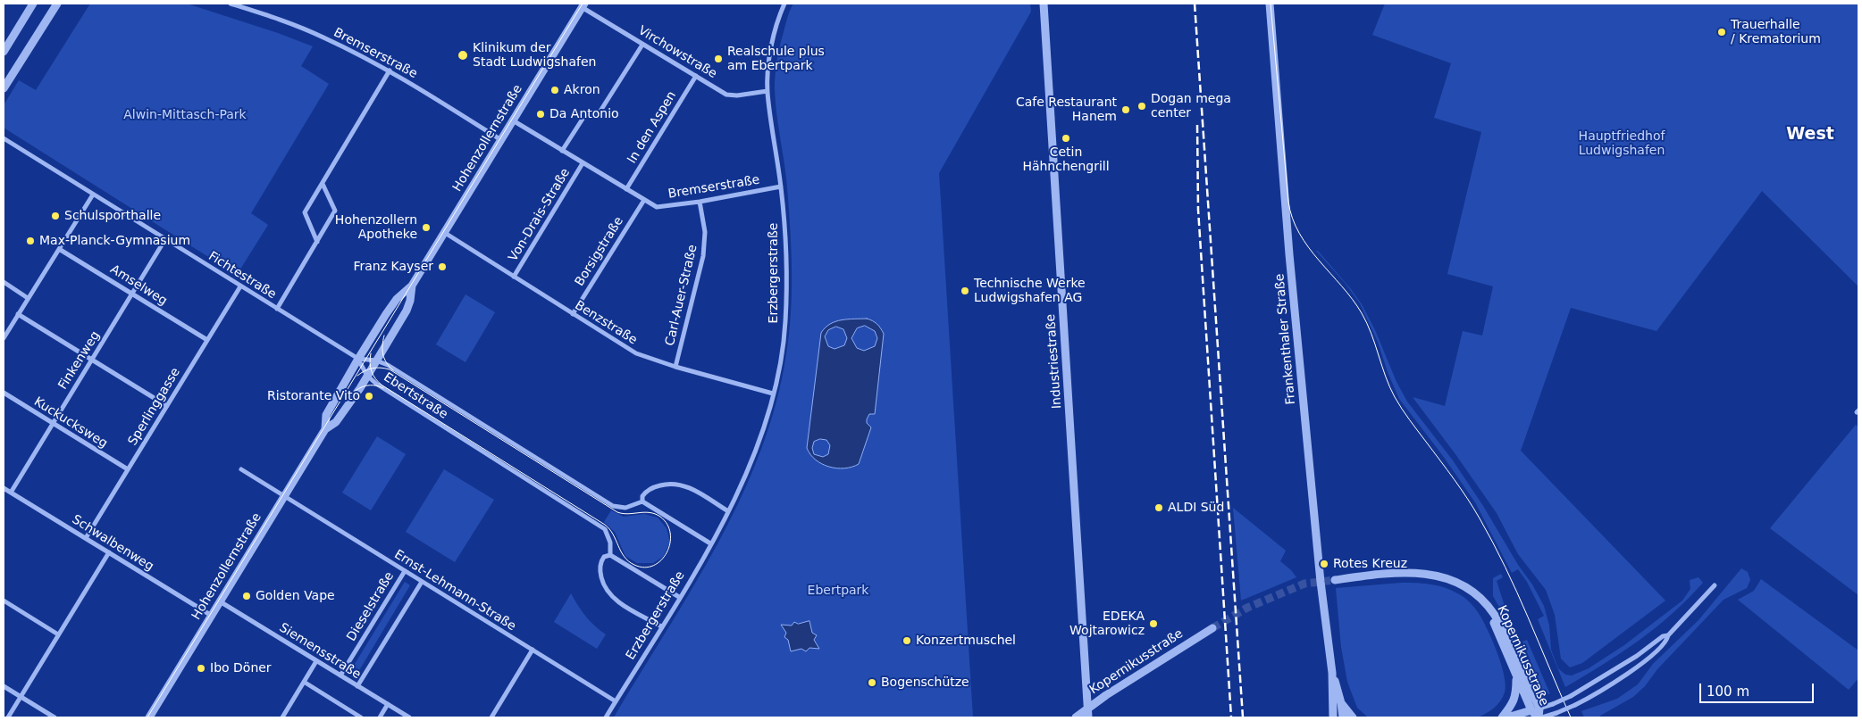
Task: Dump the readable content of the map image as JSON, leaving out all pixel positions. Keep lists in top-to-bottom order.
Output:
{
  "streets": {
    "street": [
      "Virchowstraße",
      "Bremserstraße",
      "In den Aspen",
      "Hohenzollernstraße",
      "Von-Drais-Straße",
      "Borsigstraße",
      "Erzbergerstraße",
      "Fichtestraße",
      "Amselweg",
      "Carl-Auer-Straße",
      "Benzstraße",
      "Frankenthaler Straße",
      "Finkenweg",
      "Industriestraße",
      "Ebertstraße",
      "Sperlinggasse",
      "Kuckucksweg",
      "Schwalbenweg",
      "Ernst-Lehmann-Straße",
      "Dieselstraße",
      "Siemensstraße",
      "Kopernikusstraße"
    ]
  },
  "crossings": [
    ["Virchowstraße", "In den Aspen"],
    ["Virchowstraße", "Hohenzollernstraße"],
    ["Virchowstraße", "Erzbergerstraße"],
    ["Bremserstraße", "In den Aspen"],
    ["Bremserstraße", "Hohenzollernstraße"],
    ["Bremserstraße", "Von-Drais-Straße"],
    ["Bremserstraße", "Borsigstraße"],
    ["Bremserstraße", "Erzbergerstraße"],
    ["Bremserstraße", "Carl-Auer-Straße"],
    ["Hohenzollernstraße", "Fichtestraße"],
    ["Hohenzollernstraße", "Benzstraße"],
    ["Hohenzollernstraße", "Ebertstraße"],
    ["Hohenzollernstraße", "Schwalbenweg"],
    ["Hohenzollernstraße", "Ernst-Lehmann-Straße"],
    ["Hohenzollernstraße", "Siemensstraße"],
    ["Von-Drais-Straße", "Benzstraße"],
    ["Borsigstraße", "Benzstraße"],
    ["Erzbergerstraße", "Benzstraße"],
    ["Erzbergerstraße", "Ernst-Lehmann-Straße"],
    ["Fichtestraße", "Finkenweg"],
    ["Fichtestraße", "Ebertstraße"],
    ["Fichtestraße", "Sperlinggasse"],
    ["Amselweg", "Finkenweg"],
    ["Amselweg", "Sperlinggasse"],
    ["Carl-Auer-Straße", "Benzstraße"],
    ["Finkenweg", "Kuckucksweg"],
    ["Finkenweg", "Schwalbenweg"],
    ["Industriestraße", "Kopernikusstraße"],
    ["Sperlinggasse", "Kuckucksweg"],
    ["Sperlinggasse", "Schwalbenweg"],
    ["Ernst-Lehmann-Straße", "Dieselstraße"],
    ["Dieselstraße", "Siemensstraße"]
  ],
  "districts": ["West"],
  "parks": ["Alwin-Mittasch-Park", "Hauptfriedhof Ludwigshafen", "Ebertpark"],
  "places": [
    "Trauerhalle / Krematorium",
    "Klinikum der Stadt Ludwigshafen",
    "Realschule plus am Ebertpark",
    "Akron",
    "Dogan mega center",
    "Cafe Restaurant Hanem",
    "Da Antonio",
    "Cetin Hähnchengrill",
    "Schulsporthalle",
    "Hohenzollern Apotheke",
    "Max-Planck-Gymnasium",
    "Franz Kayser",
    "Technische Werke Ludwigshafen AG",
    "Ristorante Vito",
    "ALDI Süd",
    "Rotes Kreuz",
    "Golden Vape",
    "EDEKA Wojtarowicz",
    "Konzertmuschel",
    "Ibo Döner",
    "Bogenschütze"
  ],
  "scale_bar": "100 m"
}
